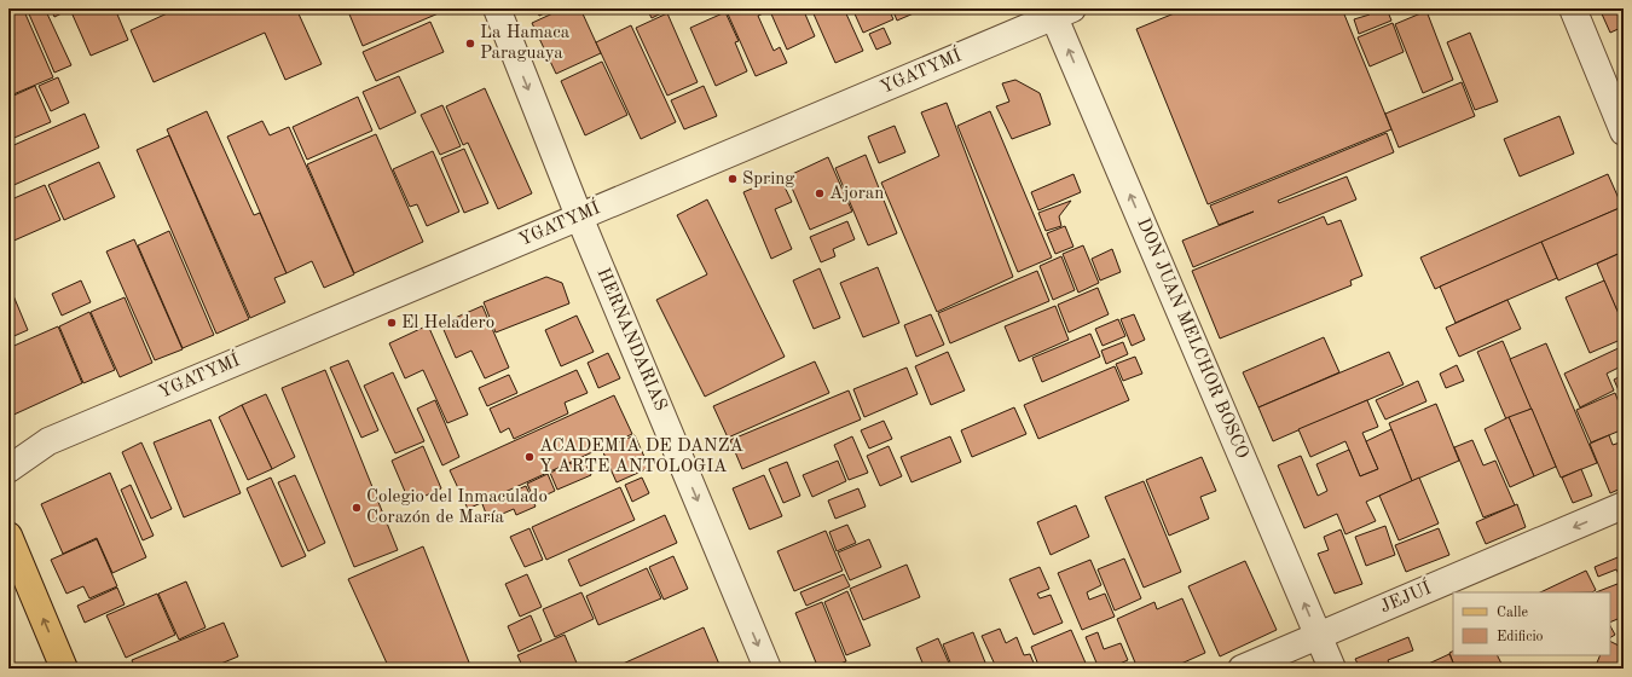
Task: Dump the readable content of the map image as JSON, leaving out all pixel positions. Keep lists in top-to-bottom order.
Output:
{
  "streets": {
    "street": [
      "YGATYMÍ",
      "DON JUAN MELCHOR BOSCO",
      "HERNANDARIAS",
      "JEJUÍ"
    ]
  },
  "crossings": [
    ["YGATYMÍ", "DON JUAN MELCHOR BOSCO"],
    ["YGATYMÍ", "HERNANDARIAS"],
    ["DON JUAN MELCHOR BOSCO", "JEJUÍ"]
  ],
  "one_way": ["DON JUAN MELCHOR BOSCO", "HERNANDARIAS", "JEJUÍ"],
  "places": [
    "La Hamaca Paraguaya",
    "Spring",
    "Ajoran",
    "El Heladero",
    "ACADEMIA DE DANZA Y ARTE ANTOLOGIA",
    "Colegio del Inmaculado Corazón de María"
  ],
  "legend": ["Calle", "Edificio"]
}
